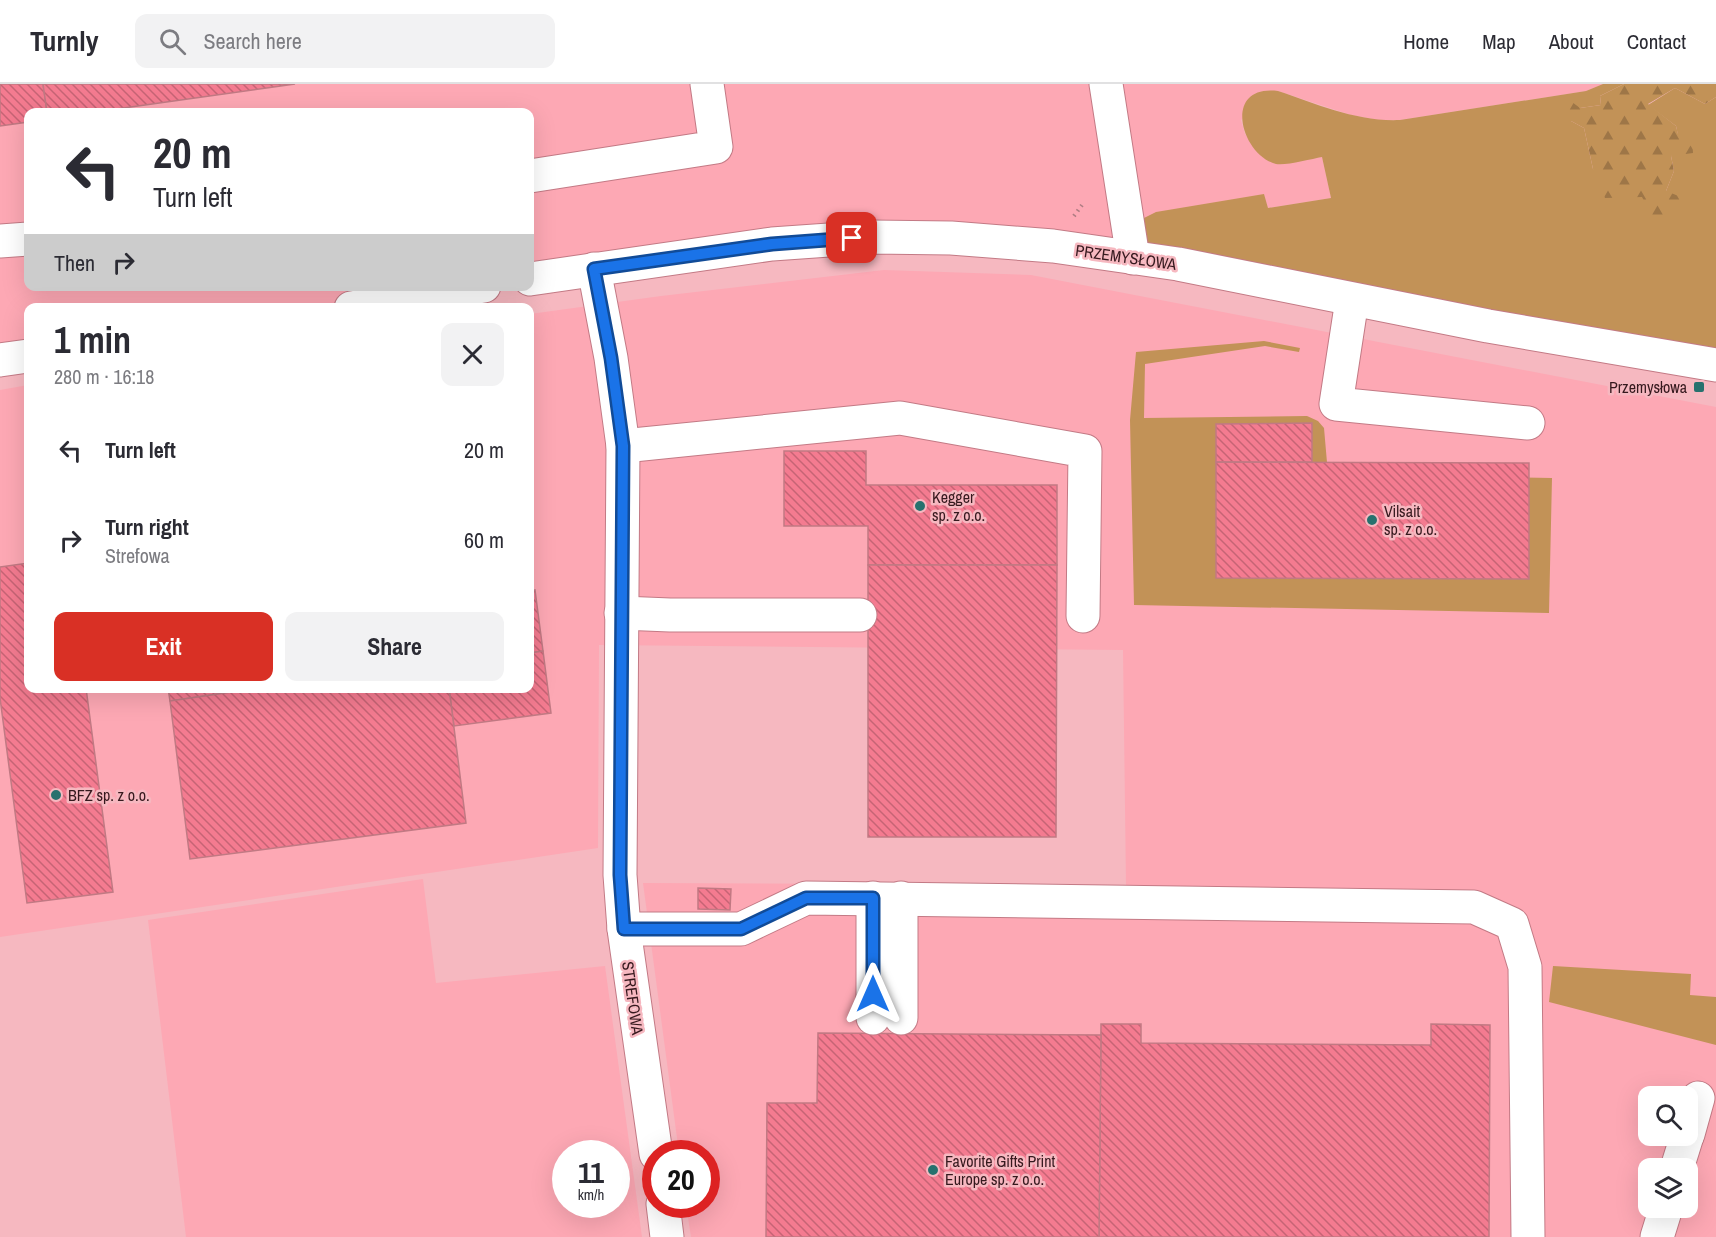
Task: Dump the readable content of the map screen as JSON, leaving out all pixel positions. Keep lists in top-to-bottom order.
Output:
{
  "streets": {
    "street": ["PRZEMYSŁOWA", "STREFOWA"]
  },
  "crossings": [
    ["PRZEMYSŁOWA", "STREFOWA"]
  ],
  "places": {
    "transit": ["Przemysłowa"],
    "other": [
      "Kegger sp. z o.o.",
      "Vilsait sp. z o.o.",
      "BFZ sp. z o.o.",
      "Favorite Gifts Print Europe sp. z o.o."
    ]
  },
  "page": {
    "header": "Turnly",
    "search": "Search here",
    "nav": [
      "Home",
      "Map",
      "About",
      "Contact"
    ],
    "turn": ["20 m", "Turn left"],
    "then": "Then",
    "heading": ["1 min", "280 m · 16:18"],
    "list": [
      {
        "name": "Turn left",
        "value": "20 m"
      },
      {
        "name": "Turn right",
        "note": "Strefowa",
        "value": "60 m"
      }
    ],
    "buttons": ["Exit", "Share"],
    "speed": "11 km/h",
    "limit": "20"
  }
}
